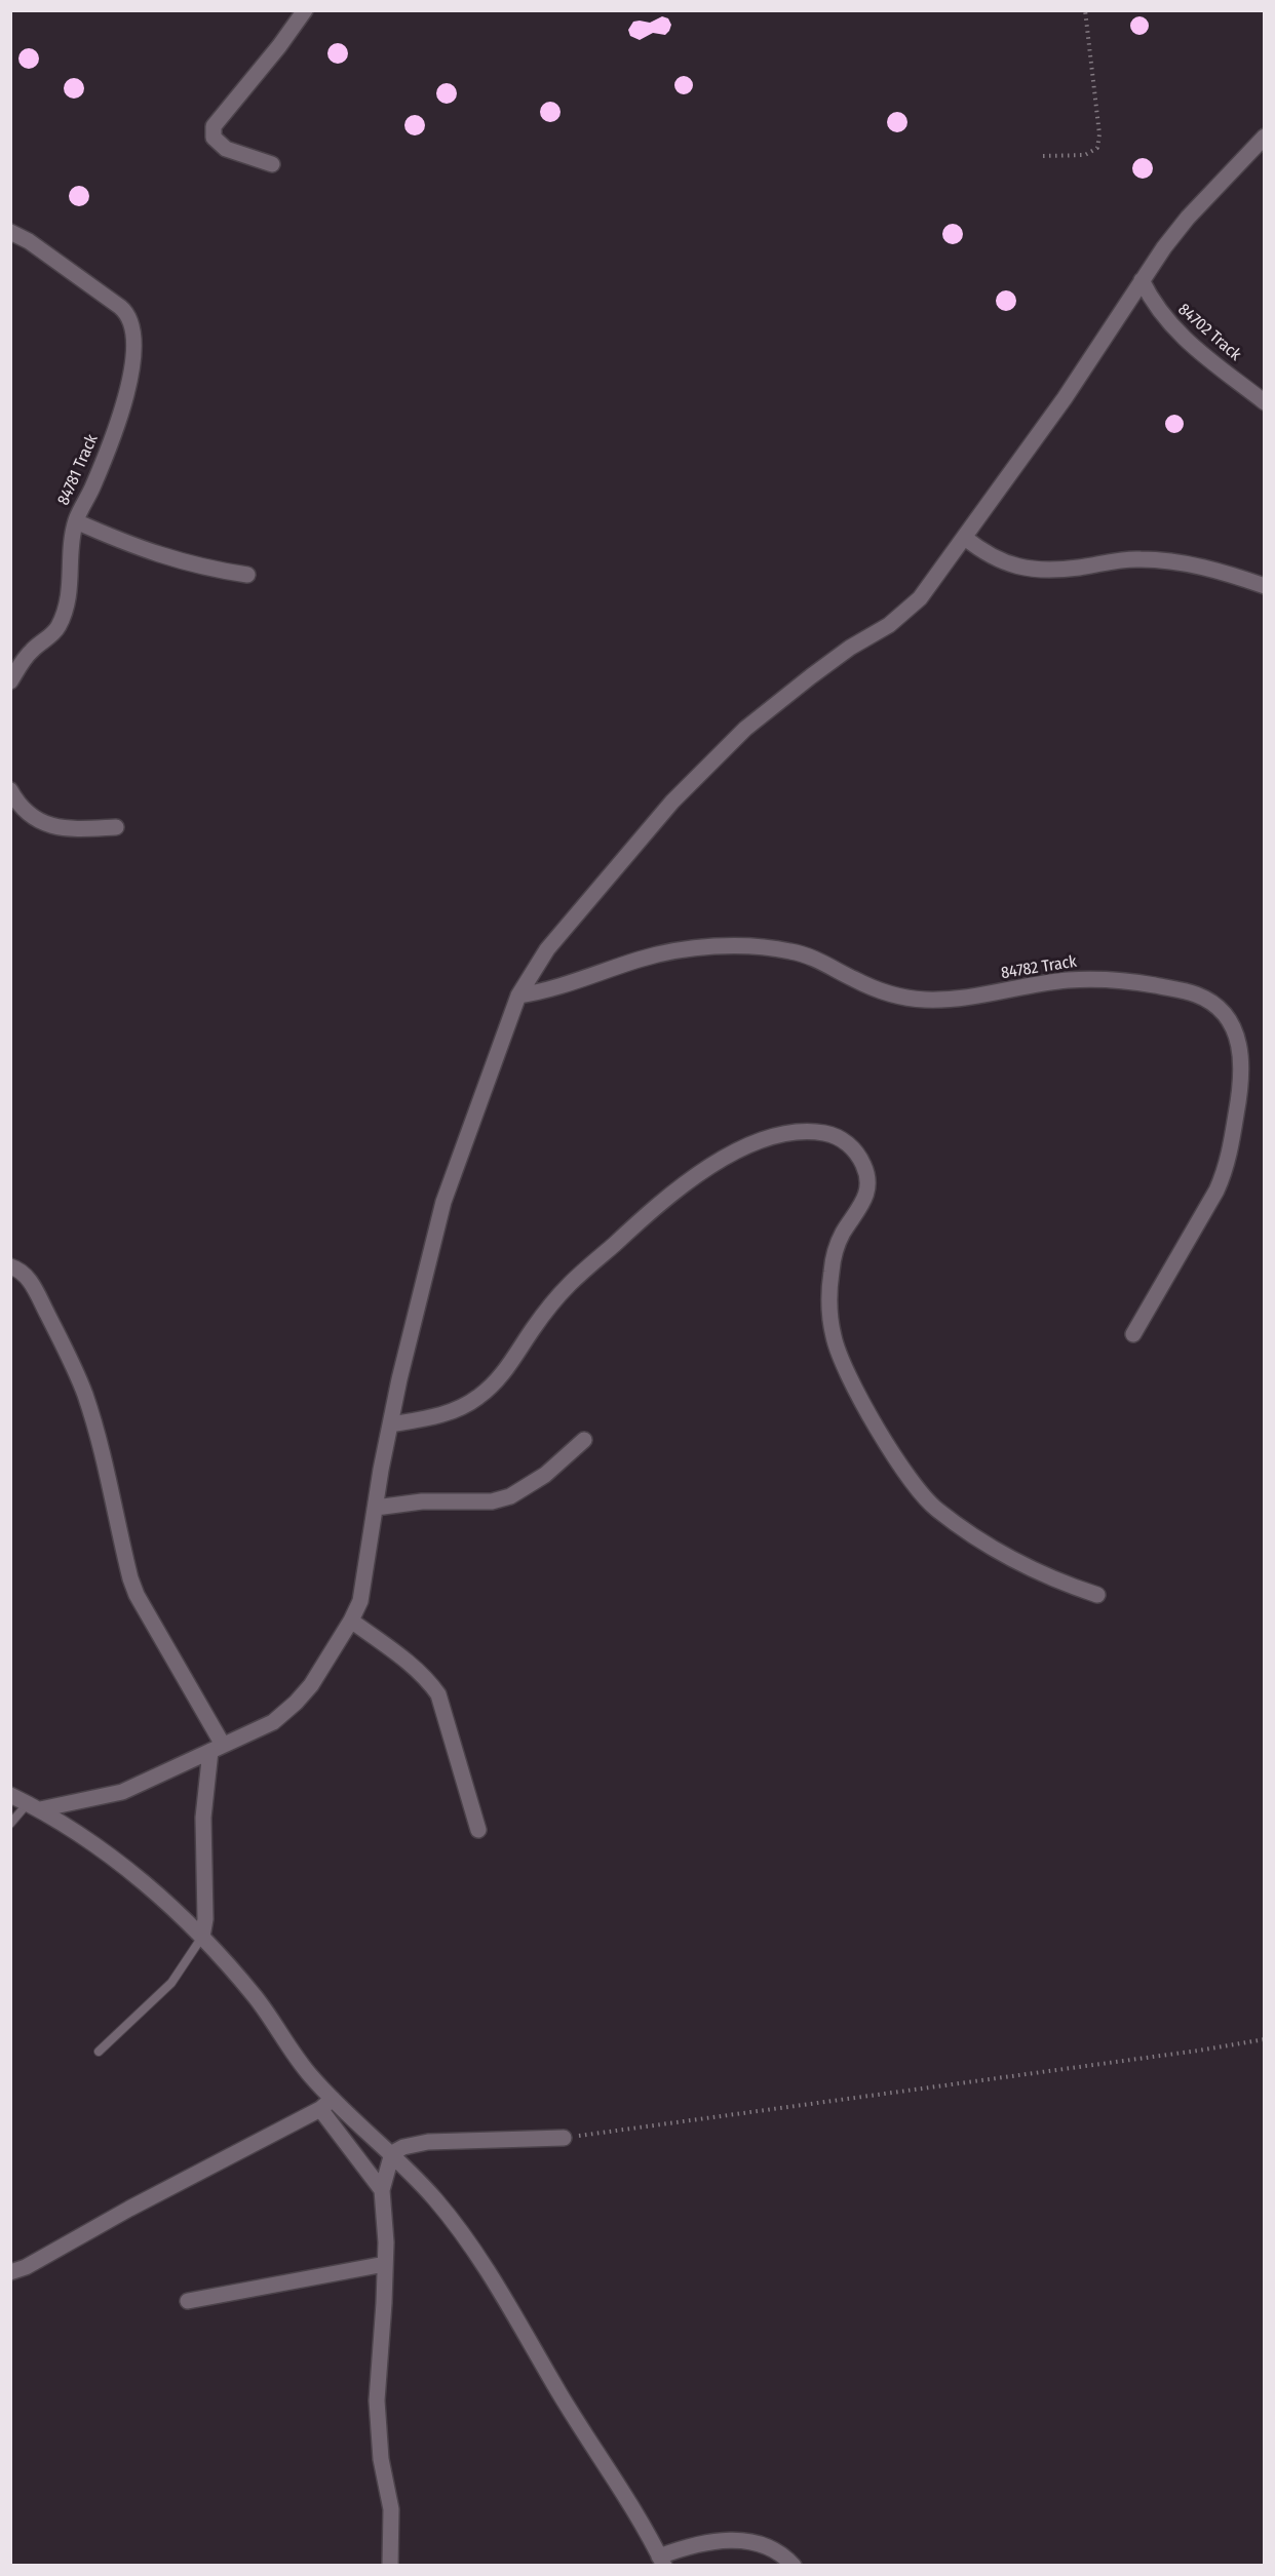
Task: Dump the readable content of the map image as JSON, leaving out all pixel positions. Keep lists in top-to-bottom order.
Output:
{
  "streets": {
    "street": ["84702 Track", "84781 Track", "84782 Track"]
  }
}
